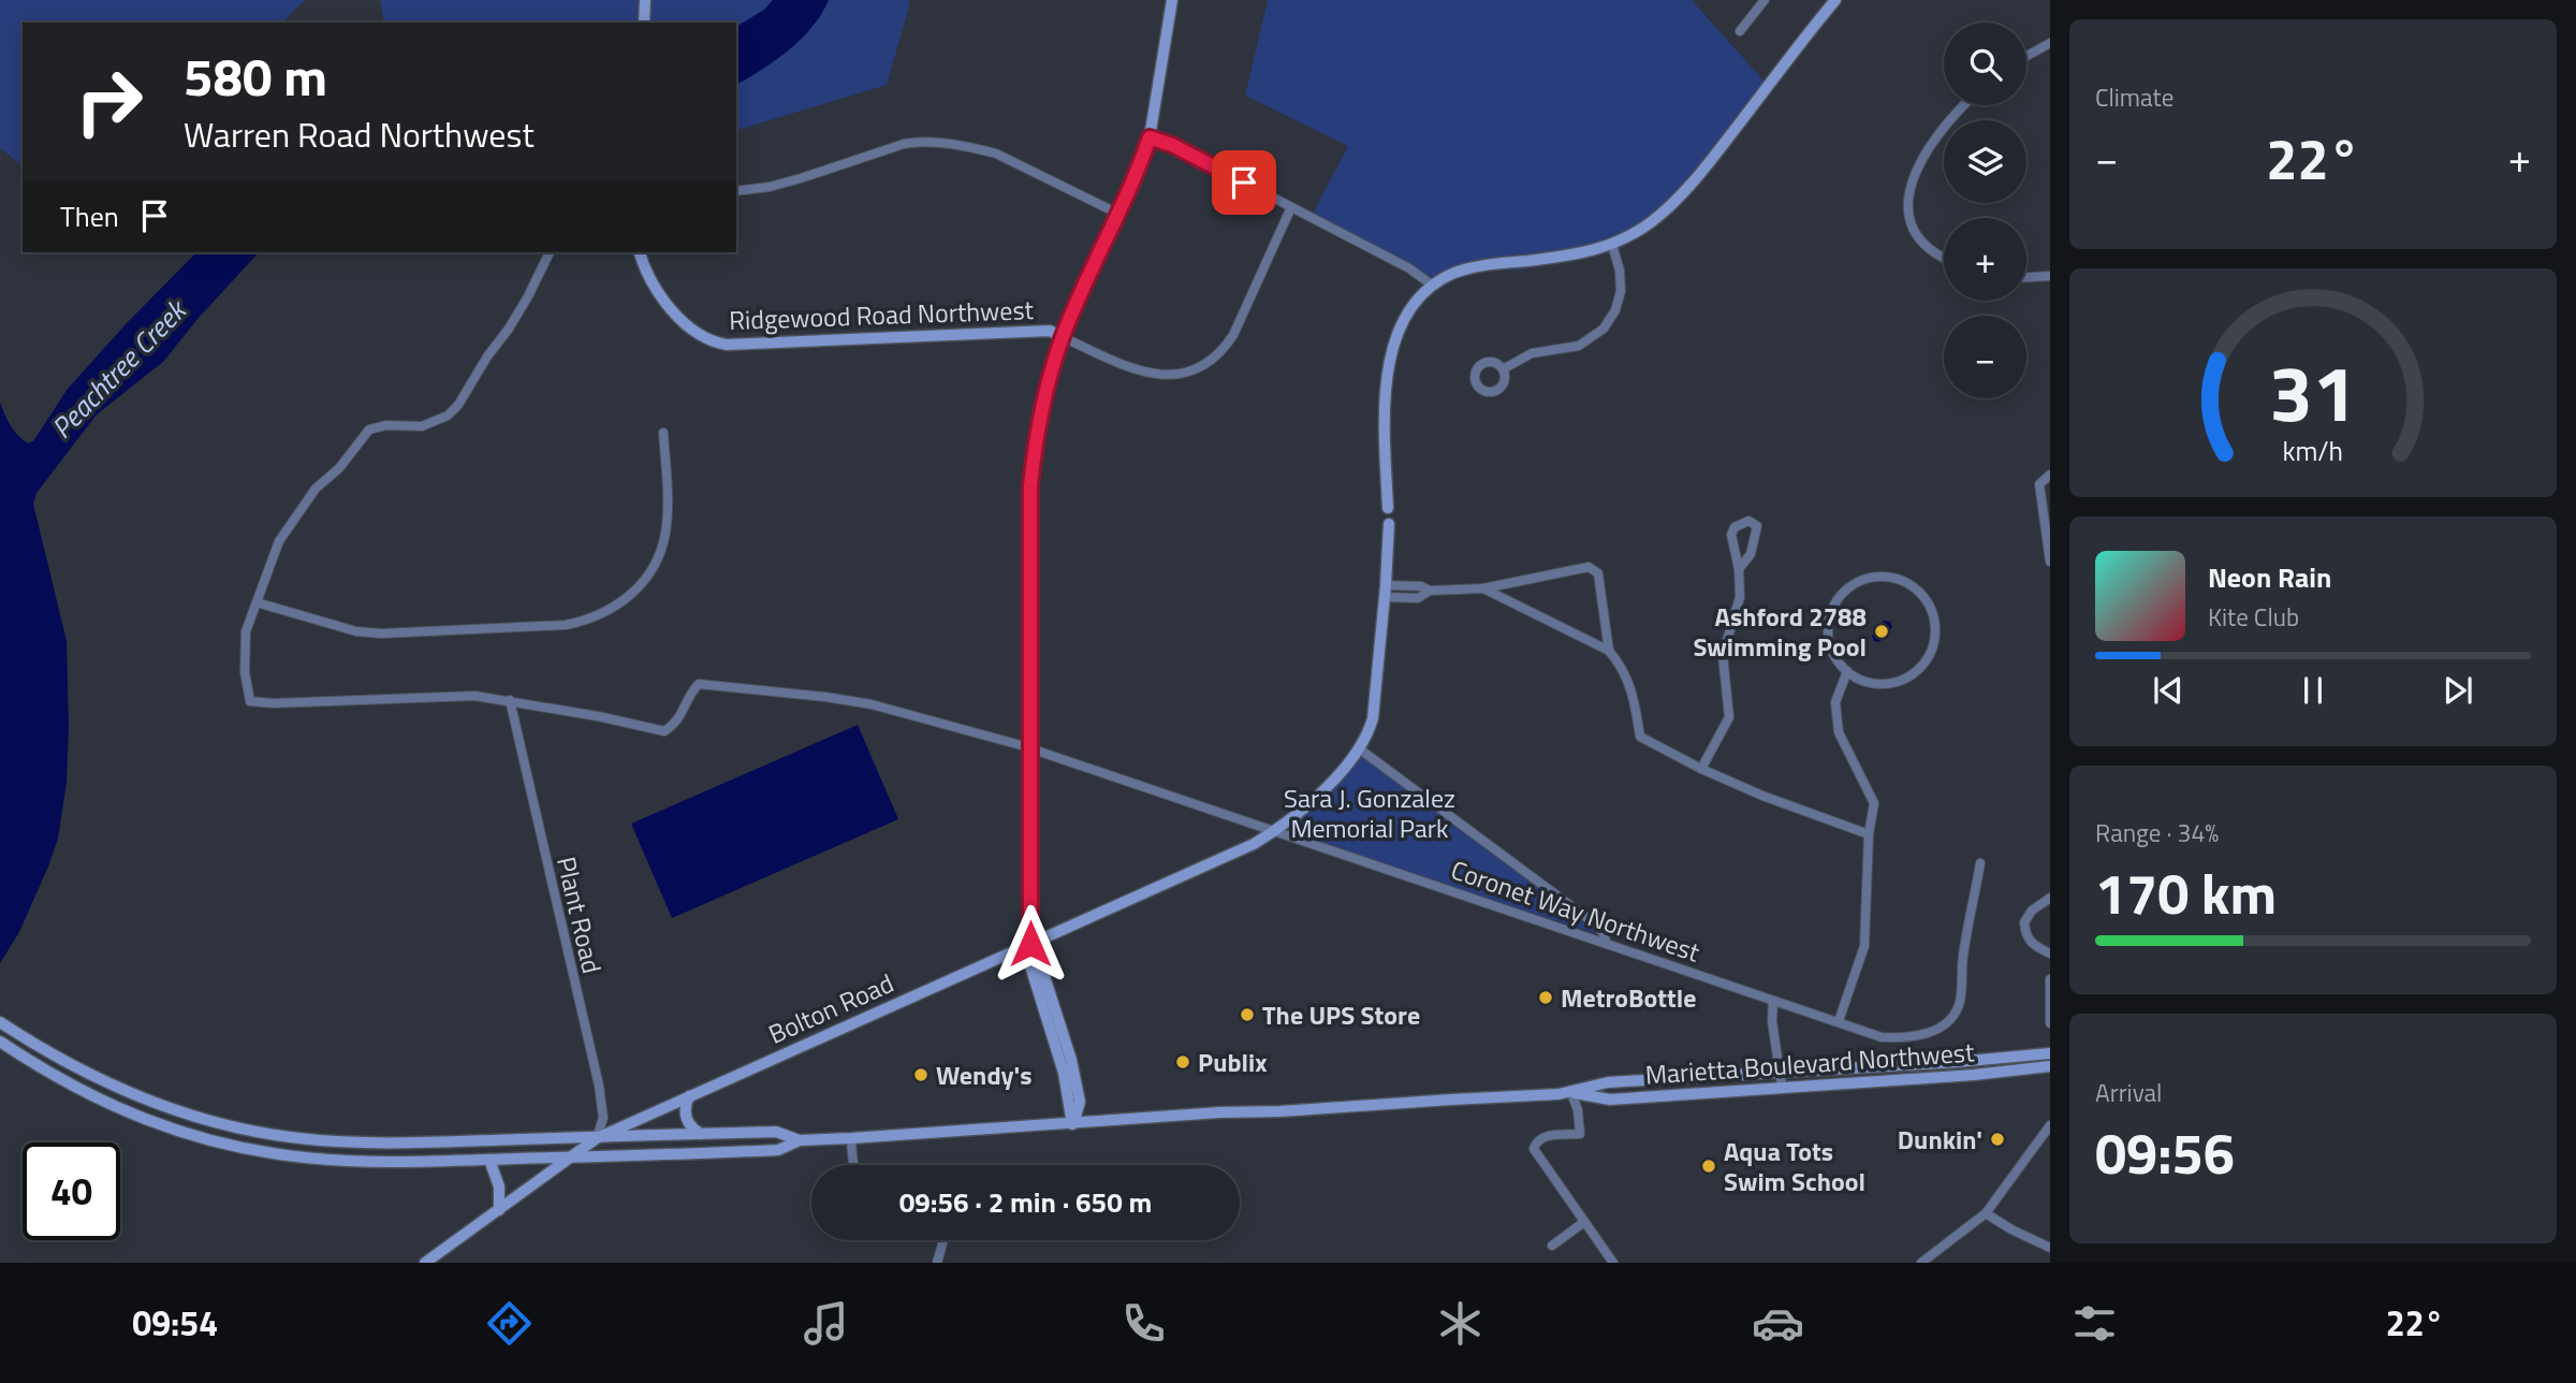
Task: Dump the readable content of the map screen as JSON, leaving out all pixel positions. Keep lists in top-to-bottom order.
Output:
{
  "streets": {
    "street": [
      "Ridgewood Road Northwest",
      "Coronet Way Northwest",
      "Plant Road",
      "Bolton Road",
      "Marietta Boulevard Northwest"
    ]
  },
  "crossings": [
    ["Coronet Way Northwest", "Plant Road"],
    ["Coronet Way Northwest", "Bolton Road"],
    ["Plant Road", "Bolton Road"]
  ],
  "water": ["Peachtree Creek"],
  "parks": ["Sara J. Gonzalez Memorial Park"],
  "places": [
    "Ashford 2788 Swimming Pool",
    "MetroBottle",
    "The UPS Store",
    "Publix",
    "Wendy's",
    "Dunkin'",
    "Aqua Tots Swim School"
  ],
  "page": {
    "tile": [
      "Climate",
      ["Range · 34%", "170 km"],
      ["Arrival", "09:56"]
    ],
    "map_buttons": ["+", "−"],
    "turn": ["580 m", "Warren Road Northwest"],
    "heat": ["−", "22°", "+"],
    "then": "Then",
    "song": ["Neon Rain", "Kite Club"],
    "limit": "40",
    "trip": "09:56 · 2 min · 650 m",
    "tabs": ["09:54", "22°"],
    "gauge": ["31", "km/h"]
  }
}
